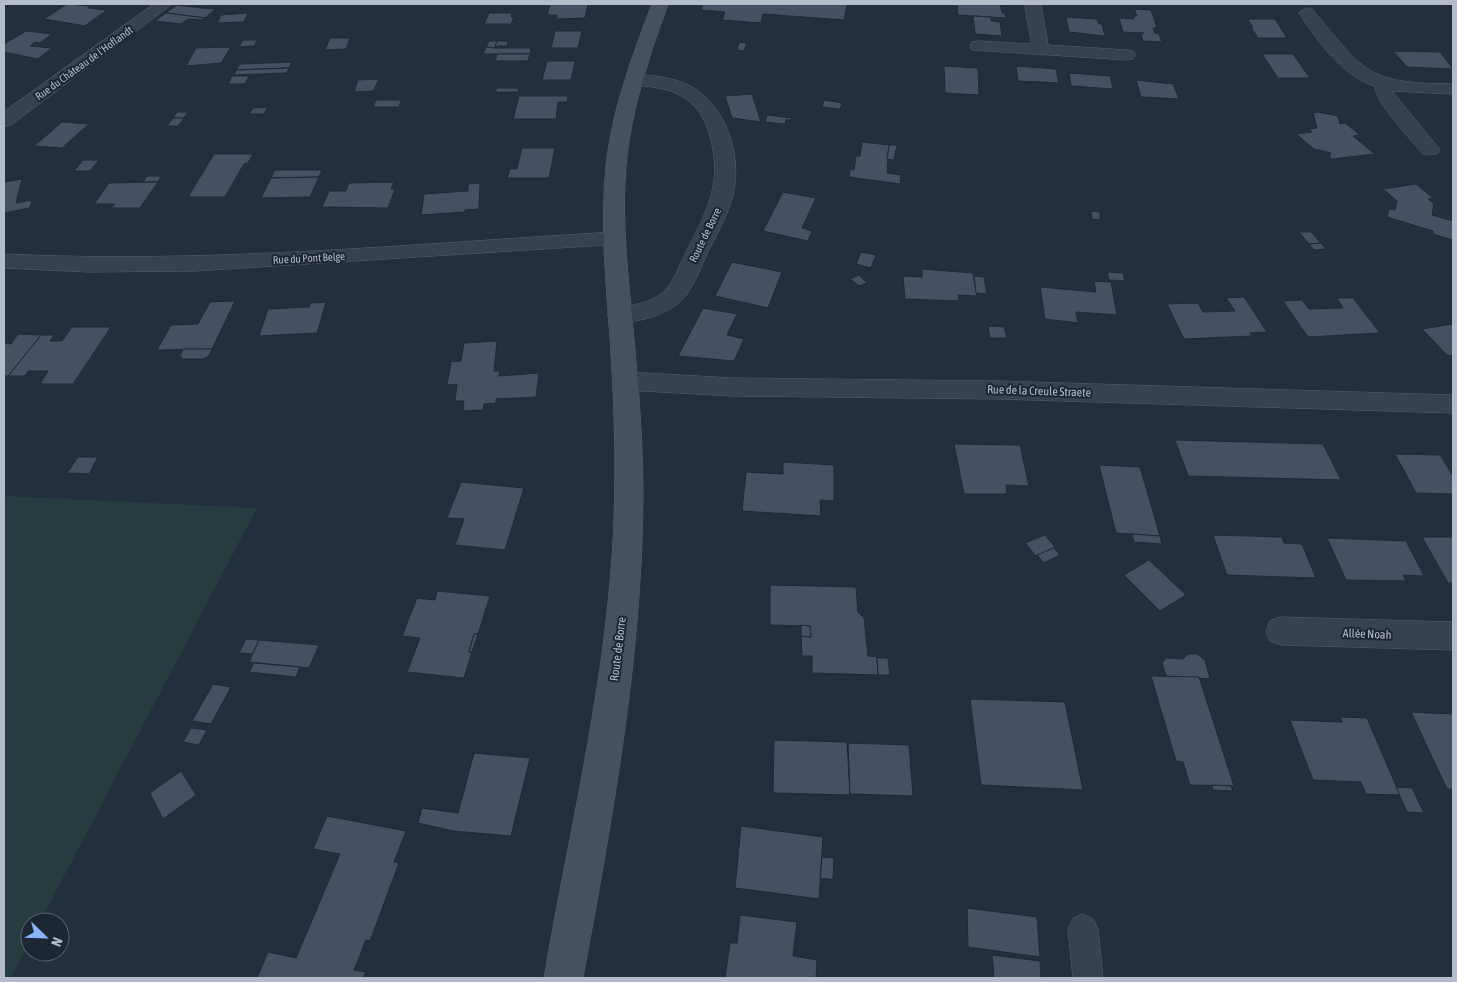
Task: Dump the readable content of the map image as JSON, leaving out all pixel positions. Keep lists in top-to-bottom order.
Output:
{
  "streets": {
    "main road": ["Route de Borre"],
    "street": [
      "Rue du Château de l'Hoflandt",
      "Rue du Pont Belge",
      "Rue de la Creule Straete",
      "Allée Noah"
    ]
  },
  "crossings": [
    ["Route de Borre", "Rue du Pont Belge"],
    ["Route de Borre", "Rue de la Creule Straete"]
  ],
  "north": "bottom right"
}
